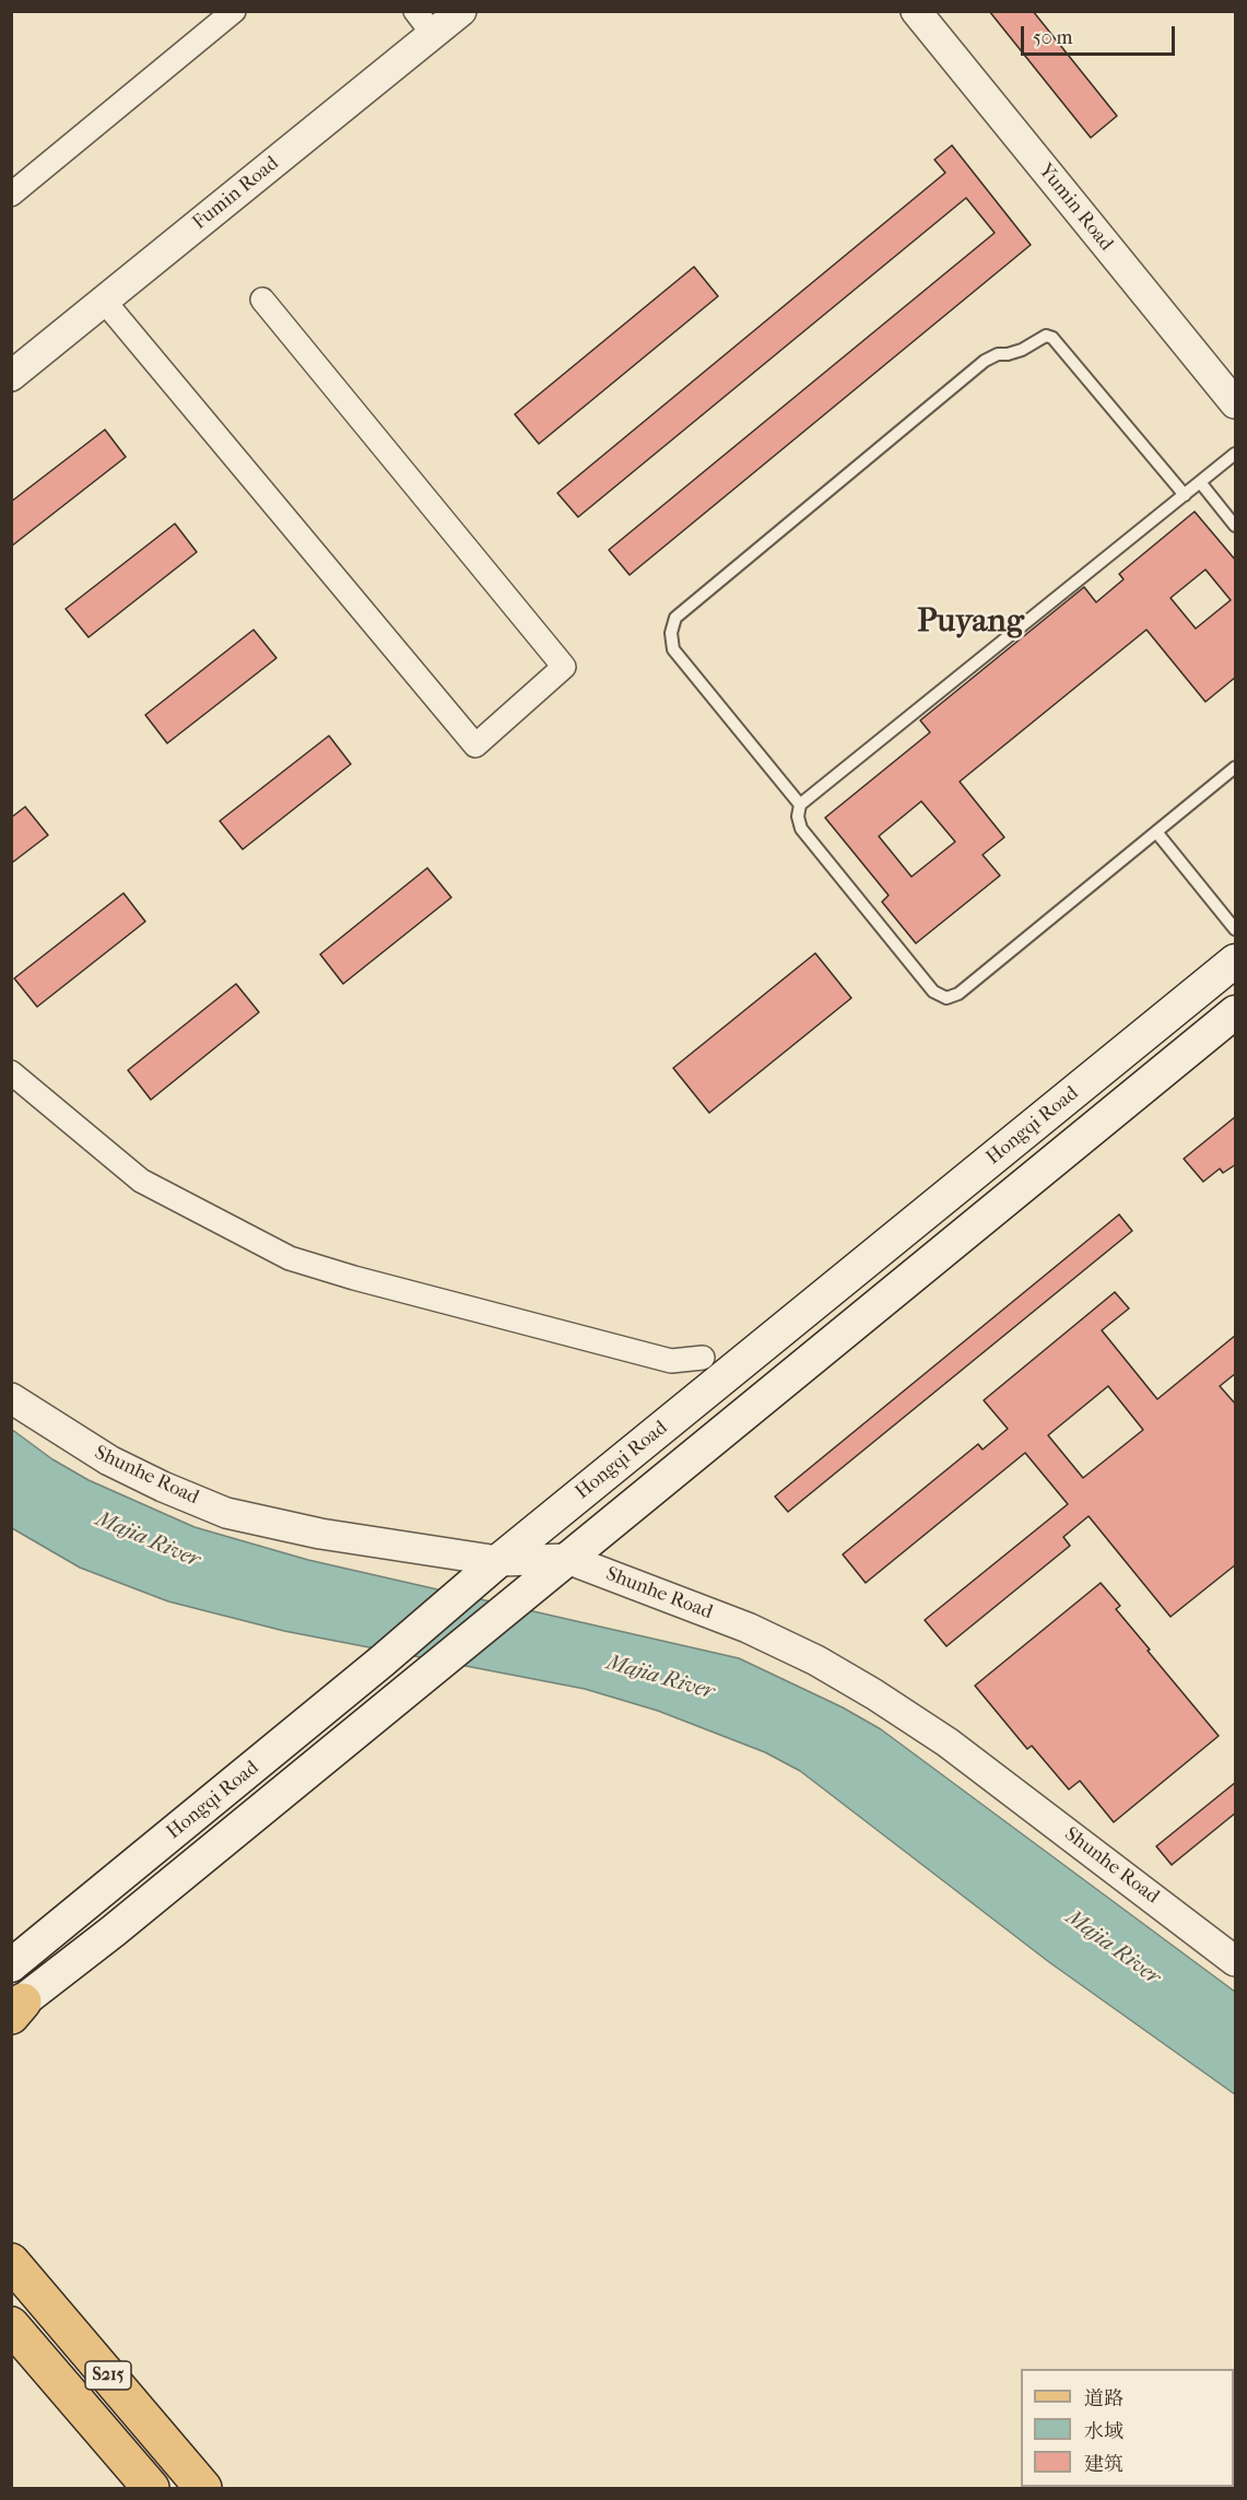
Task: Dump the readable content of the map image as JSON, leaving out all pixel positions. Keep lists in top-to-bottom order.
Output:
{
  "streets": {
    "main road": ["Hongqi Road", "S215"],
    "street": ["Fumin Road", "Yumin Road", "Shunhe Road"]
  },
  "crossings": [
    ["Hongqi Road", "Shunhe Road"]
  ],
  "districts": ["Puyang"],
  "water": ["Majia River"],
  "legend": ["道路", "水域", "建筑"],
  "scale_bar": "50 m"
}
